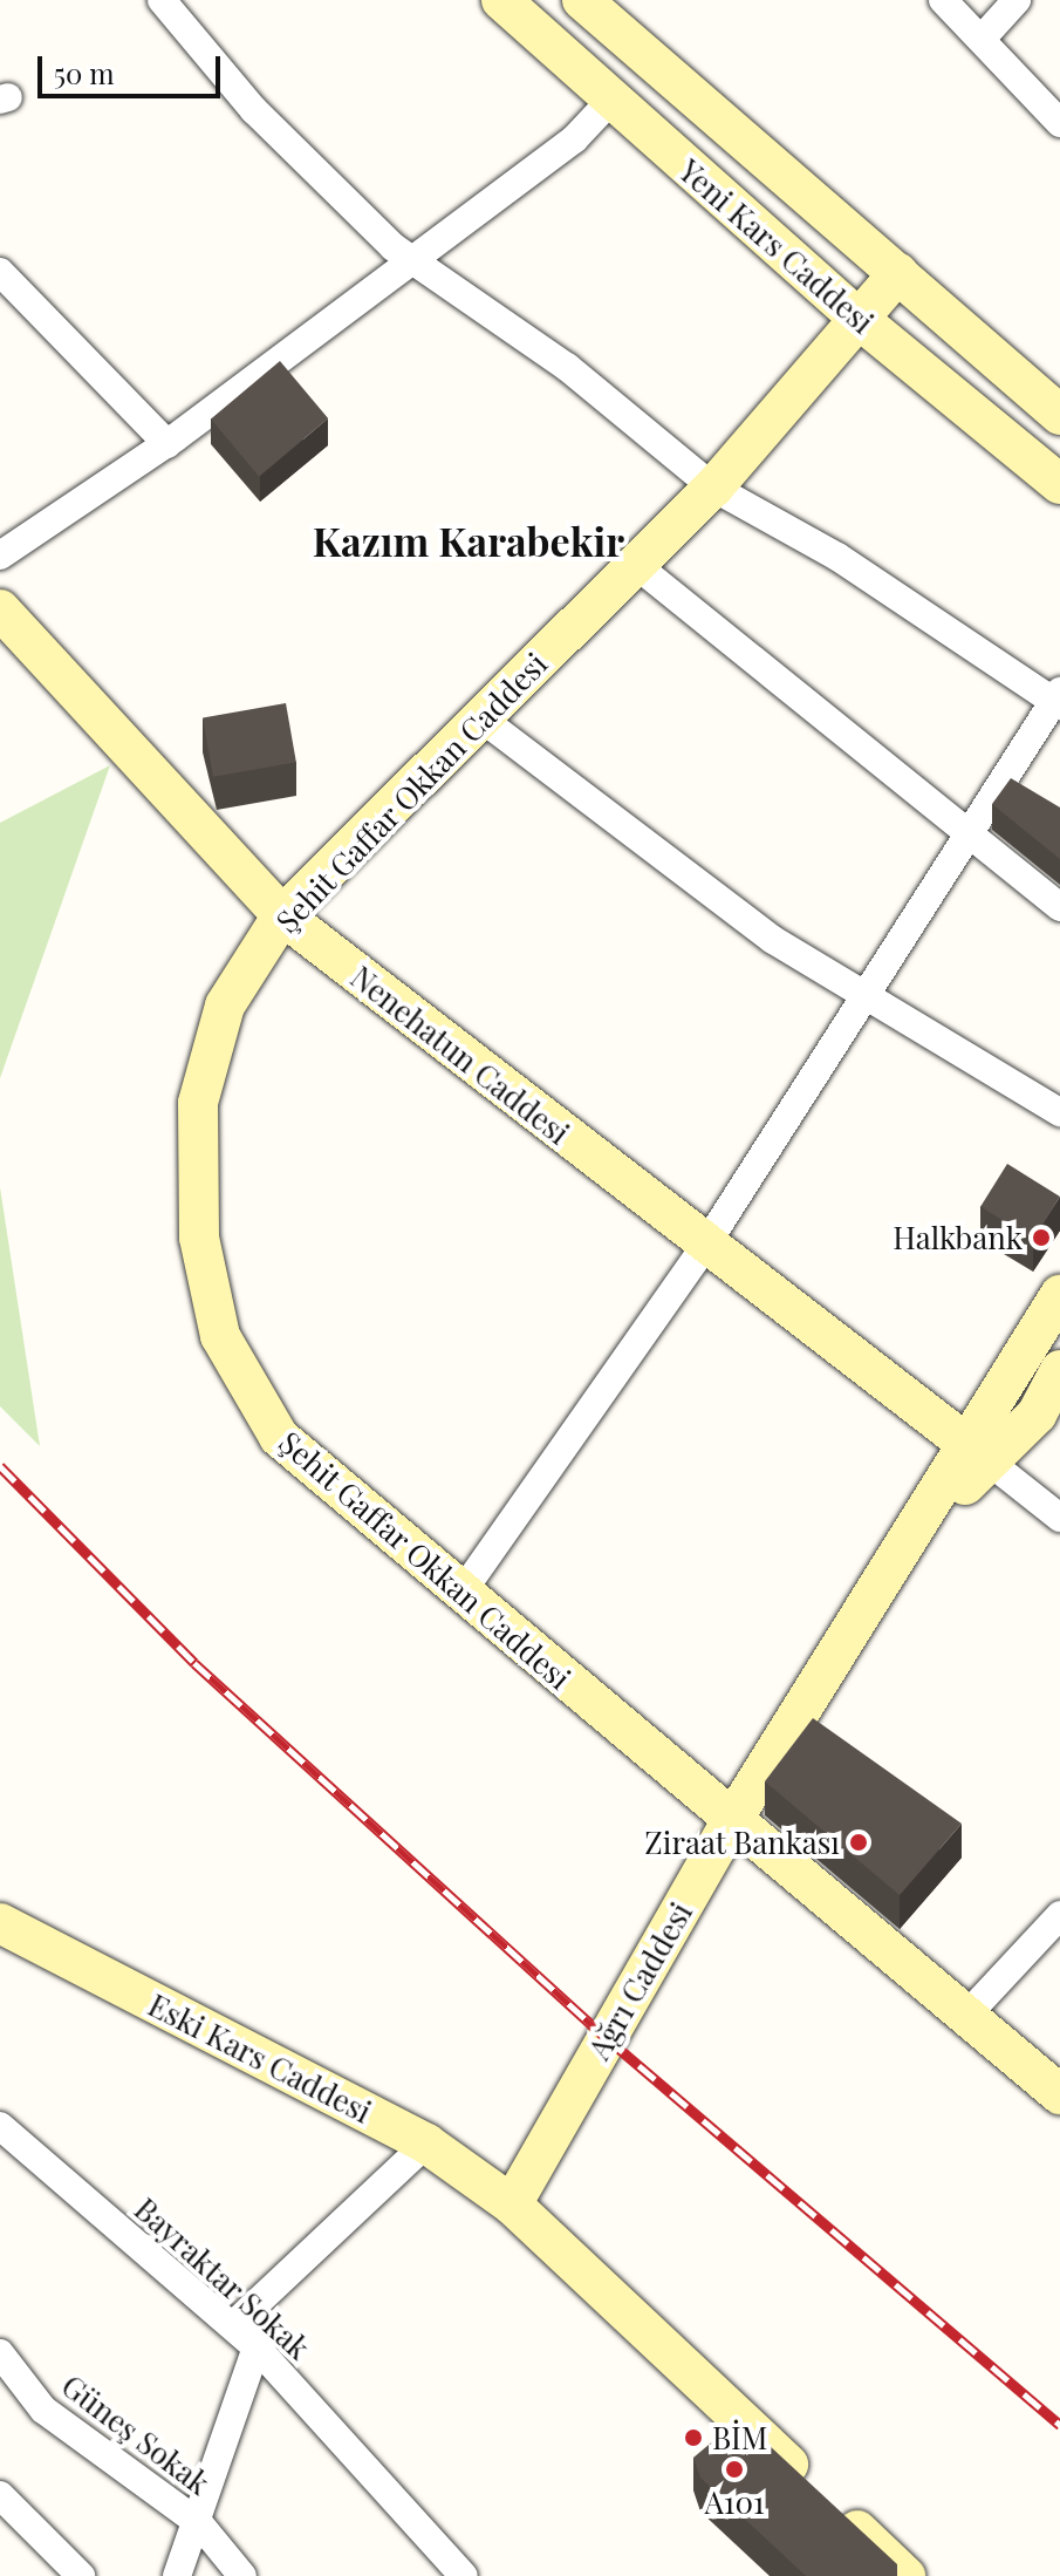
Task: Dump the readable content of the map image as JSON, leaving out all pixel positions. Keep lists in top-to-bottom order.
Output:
{
  "streets": {
    "street": [
      "Yeni Kars Caddesi",
      "Şehit Gaffar Okkan Caddesi",
      "Nenehatun Caddesi",
      "Ağrı Caddesi",
      "Eski Kars Caddesi",
      "Bayraktar Sokak",
      "Güneş Sokak"
    ]
  },
  "crossings": [
    ["Yeni Kars Caddesi", "Şehit Gaffar Okkan Caddesi"],
    ["Şehit Gaffar Okkan Caddesi", "Nenehatun Caddesi"],
    ["Şehit Gaffar Okkan Caddesi", "Ağrı Caddesi"],
    ["Nenehatun Caddesi", "Ağrı Caddesi"],
    ["Ağrı Caddesi", "Eski Kars Caddesi"]
  ],
  "districts": ["Kazım Karabekir"],
  "places": [
    "Halkbank",
    "Ziraat Bankası",
    "BİM",
    "A101"
  ],
  "scale_bar": "50 m"
}
